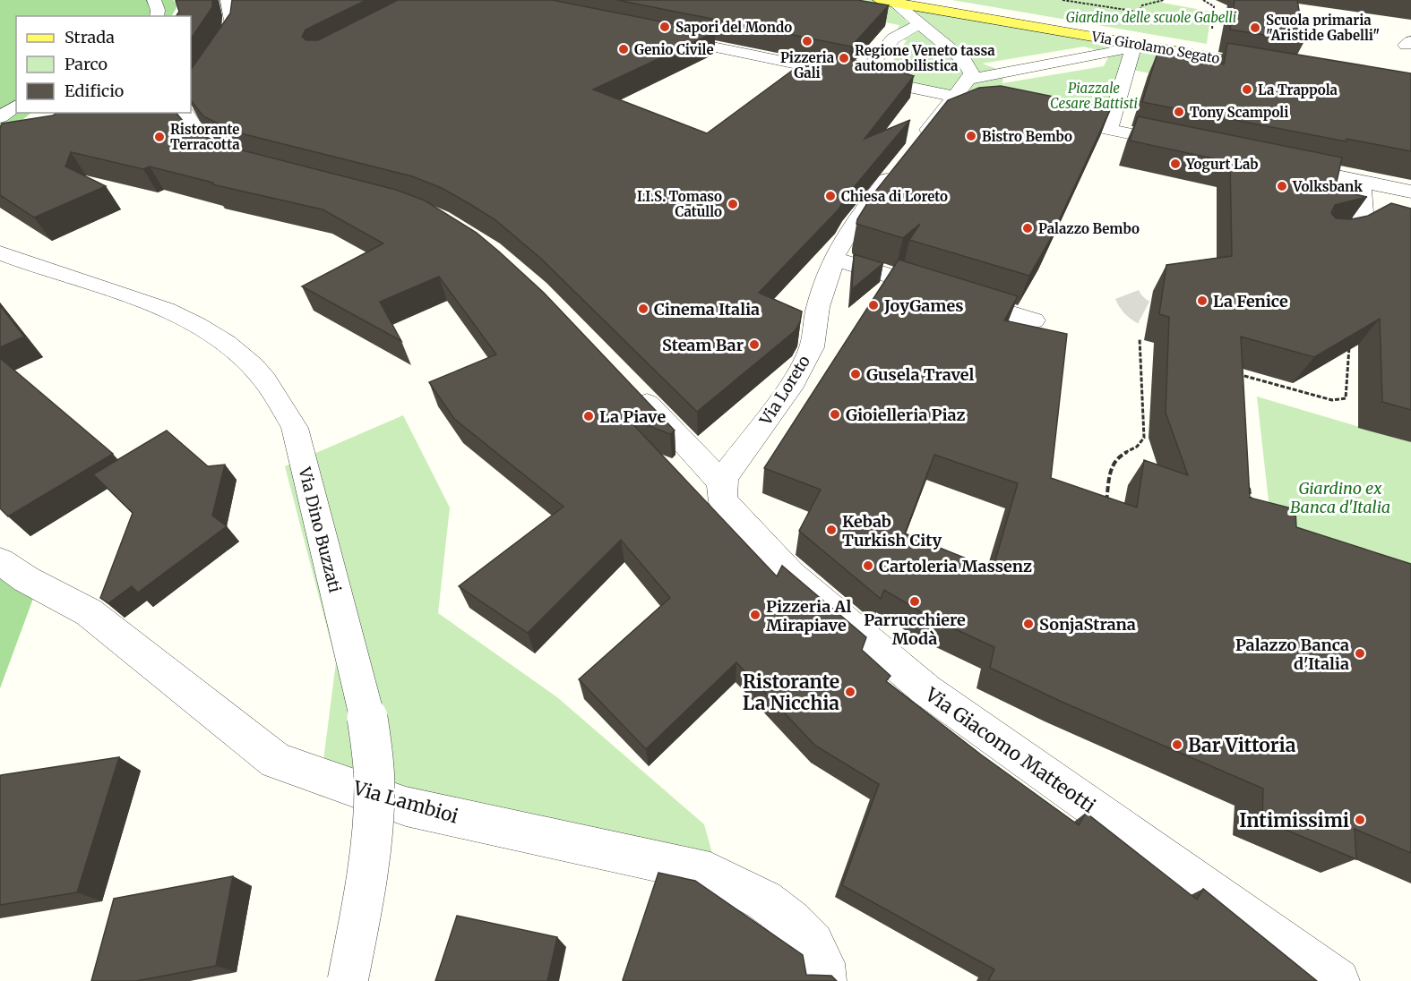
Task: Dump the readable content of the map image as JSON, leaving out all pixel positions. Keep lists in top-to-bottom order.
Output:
{
  "streets": {
    "main road": ["Via Girolamo Segato"],
    "street": [
      "Via Loreto",
      "Via Dino Buzzati",
      "Via Giacomo Matteotti",
      "Via Lambioi"
    ]
  },
  "crossings": [
    ["Via Loreto", "Via Giacomo Matteotti"]
  ],
  "parks": ["Giardino delle scuole Gabelli", "Piazzale Cesare Battisti", "Giardino ex Banca d'Italia"],
  "places": [
    "Sapori del Mondo",
    "Scuola primaria \"Aristide Gabelli\"",
    "Pizzeria Gali",
    "Genio Civile",
    "Regione Veneto tassa automobilistica",
    "La Trappola",
    "Tony Scampoli",
    "Bistro Bembo",
    "Ristorante Terracotta",
    "Yogurt Lab",
    "Volksbank",
    "Chiesa di Loreto",
    "I.I.S. Tomaso Catullo",
    "Palazzo Bembo",
    "La Fenice",
    "JoyGames",
    "Cinema Italia",
    "Steam Bar",
    "Gusela Travel",
    "Gioielleria Piaz",
    "La Piave",
    "Kebab Turkish City",
    "Cartoleria Massenz",
    "Parrucchiere Modà",
    "Pizzeria Al Mirapiave",
    "SonjaStrana",
    "Palazzo Banca d'Italia",
    "Ristorante La Nicchia",
    "Bar Vittoria",
    "Intimissimi"
  ],
  "legend": ["Strada", "Parco", "Edificio"]
}
